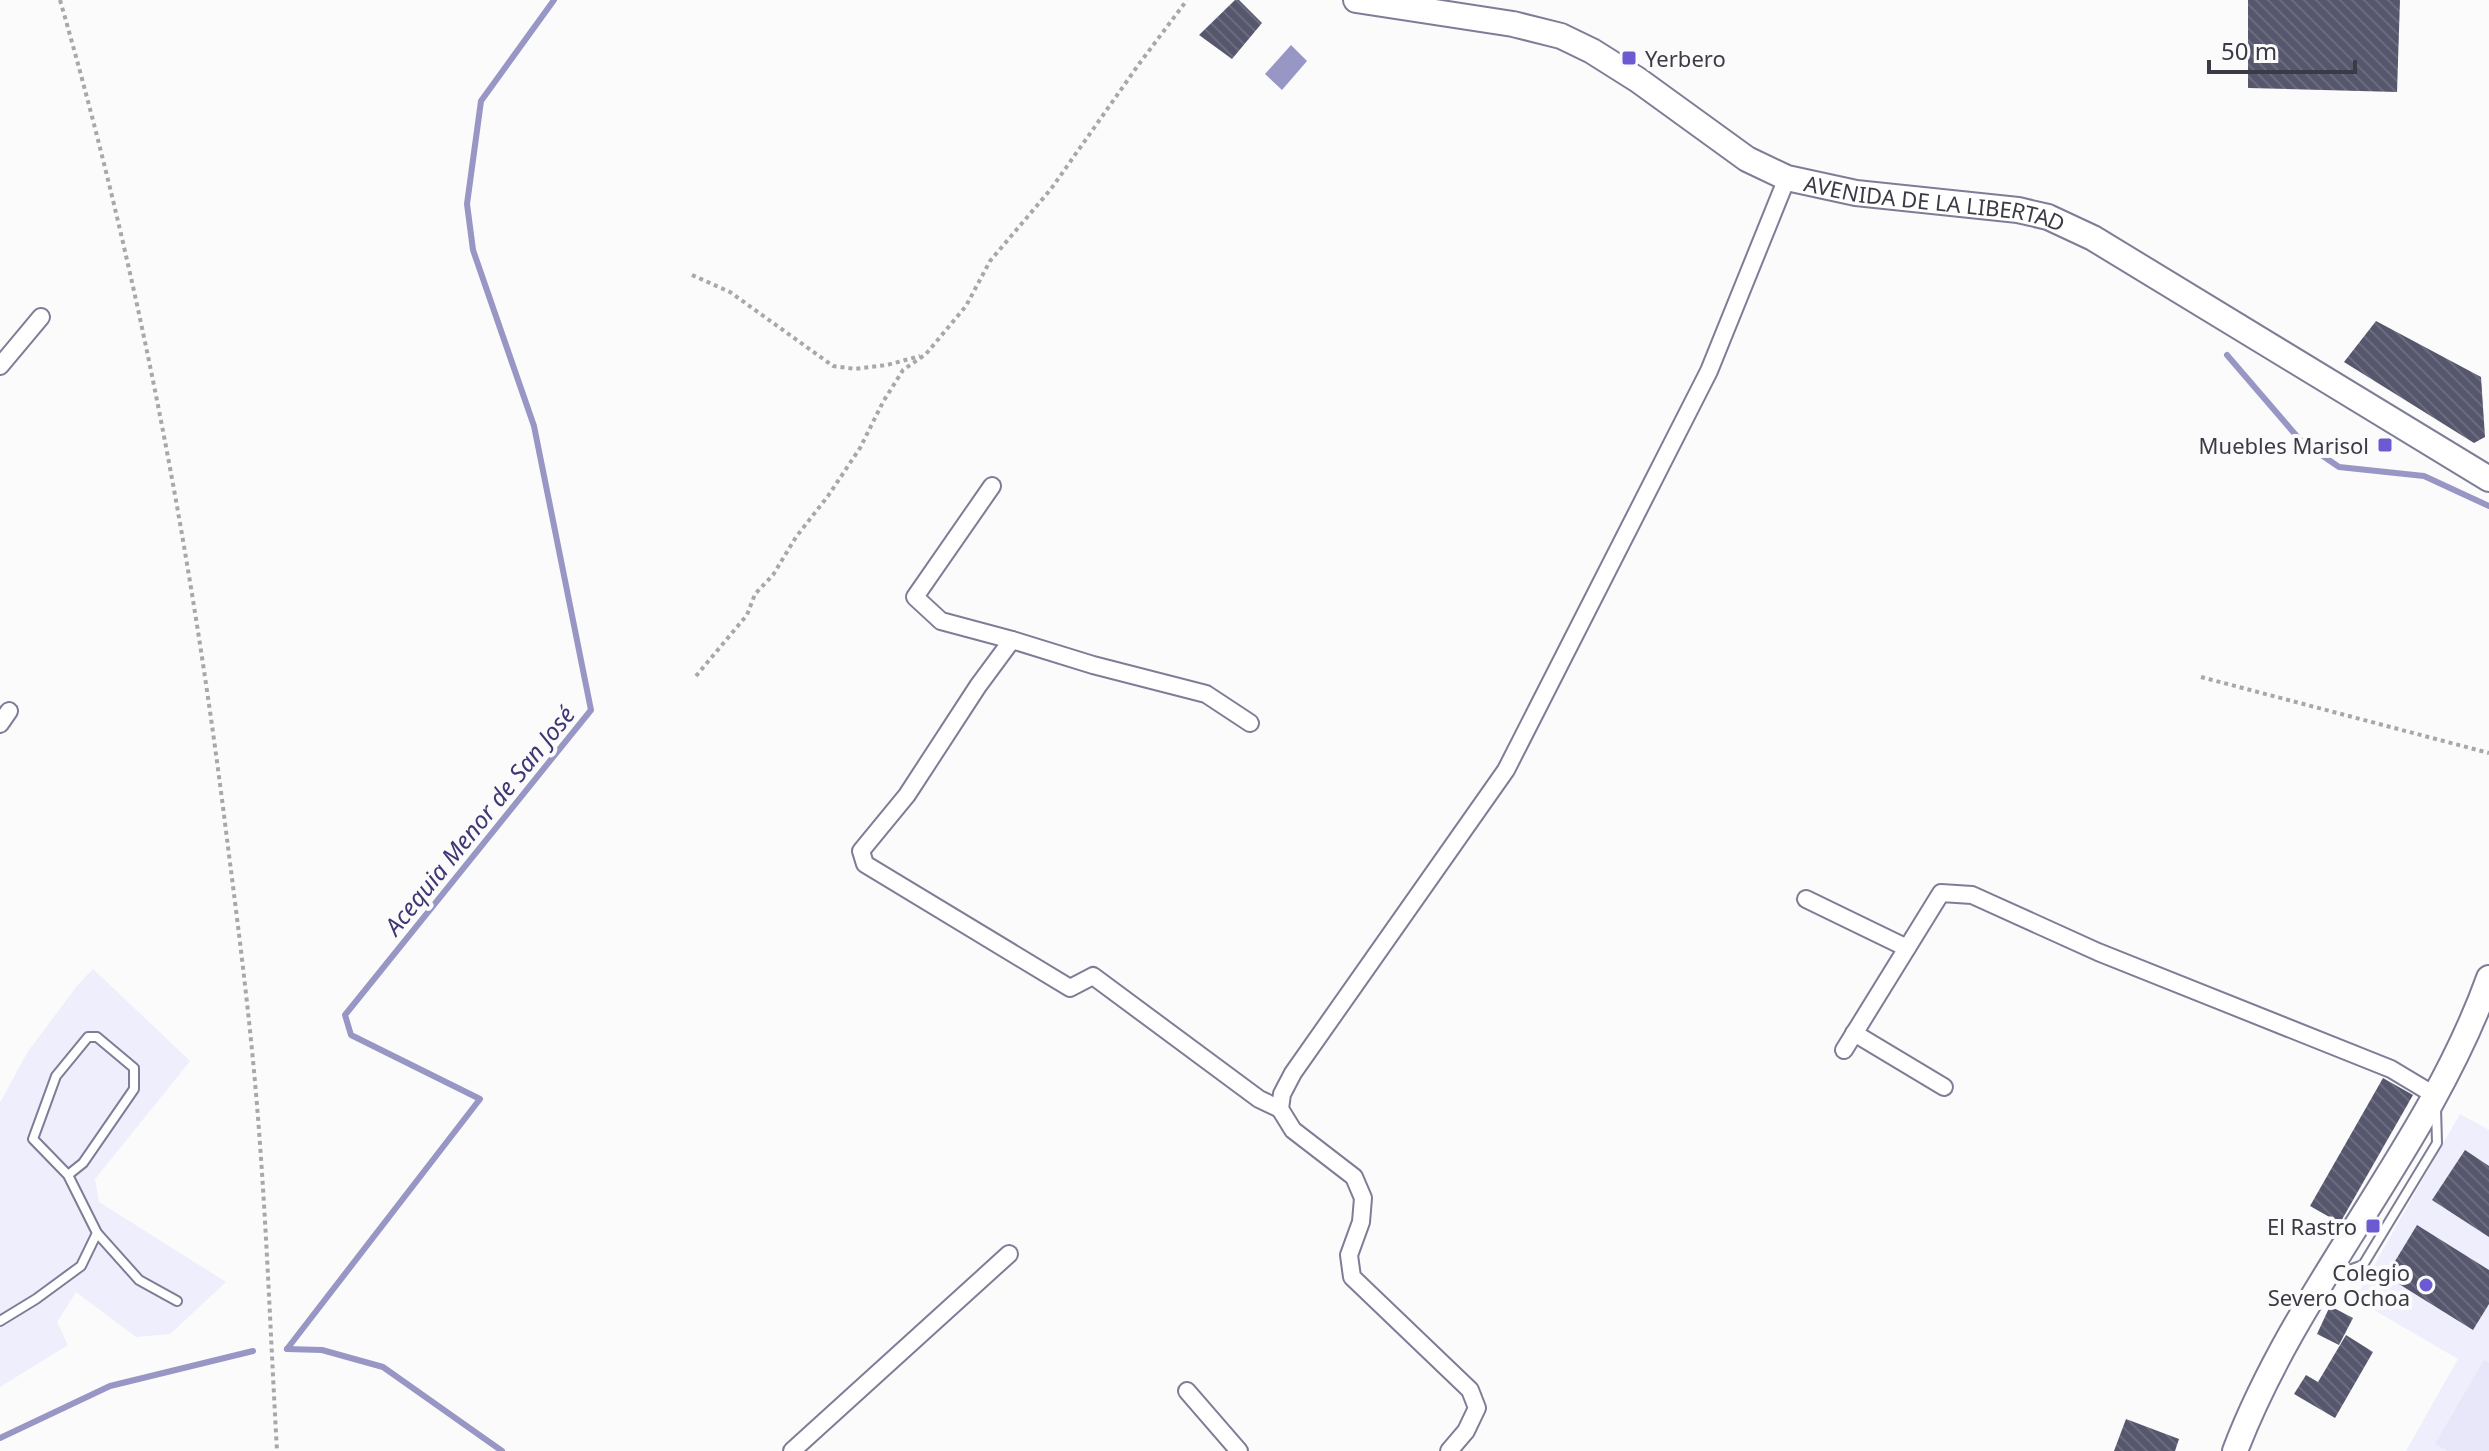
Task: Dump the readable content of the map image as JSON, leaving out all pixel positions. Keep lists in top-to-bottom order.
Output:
{
  "streets": {
    "main road": ["AVENIDA DE LA LIBERTAD"]
  },
  "water": ["Acequia Menor de San José"],
  "places": {
    "transit": ["Yerbero", "Muebles Marisol", "El Rastro"],
    "other": ["Colegio Severo Ochoa"]
  },
  "scale_bar": "50 m"
}
